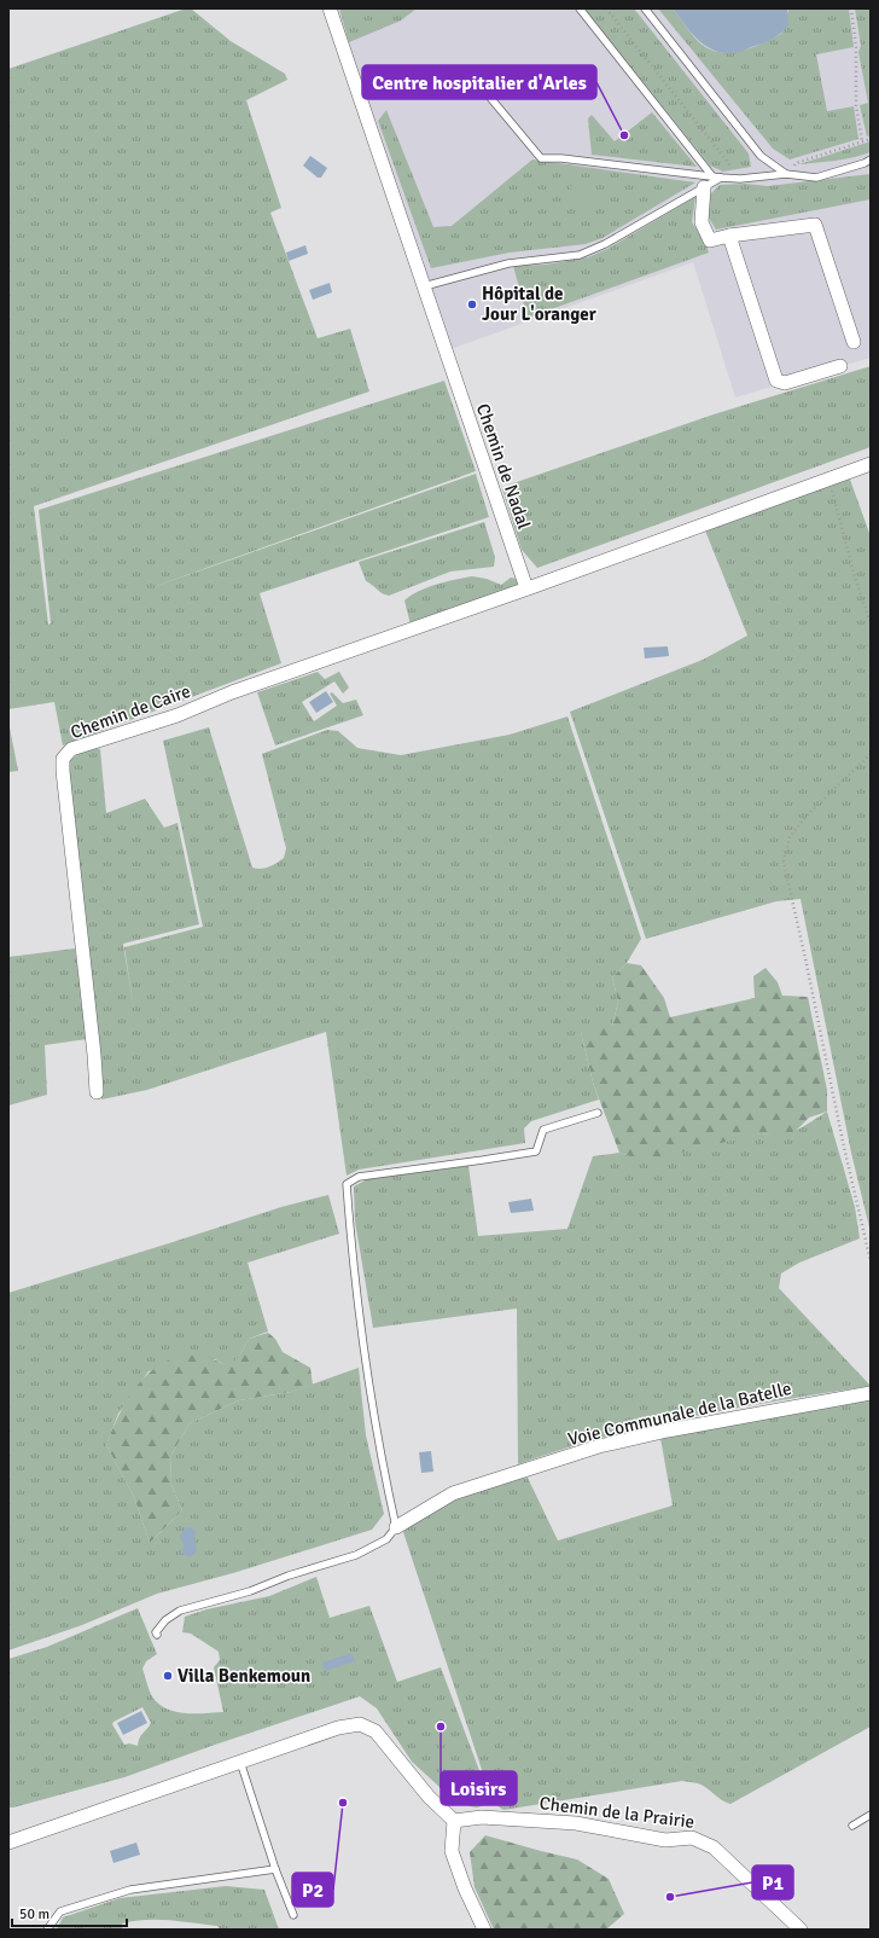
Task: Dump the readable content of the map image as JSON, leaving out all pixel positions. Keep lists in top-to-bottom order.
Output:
{
  "streets": {
    "street": [
      "Chemin de Nadal",
      "Chemin de Caire",
      "Voie Communale de la Batelle",
      "Chemin de la Prairie"
    ]
  },
  "crossings": [
    ["Chemin de Nadal", "Chemin de Caire"]
  ],
  "places": [
    "Centre hospitalier d'Arles",
    "Hôpital de Jour L'oranger",
    "Villa Benkemoun",
    "Loisirs",
    "P2",
    "P1"
  ],
  "scale_bar": "50 m"
}
